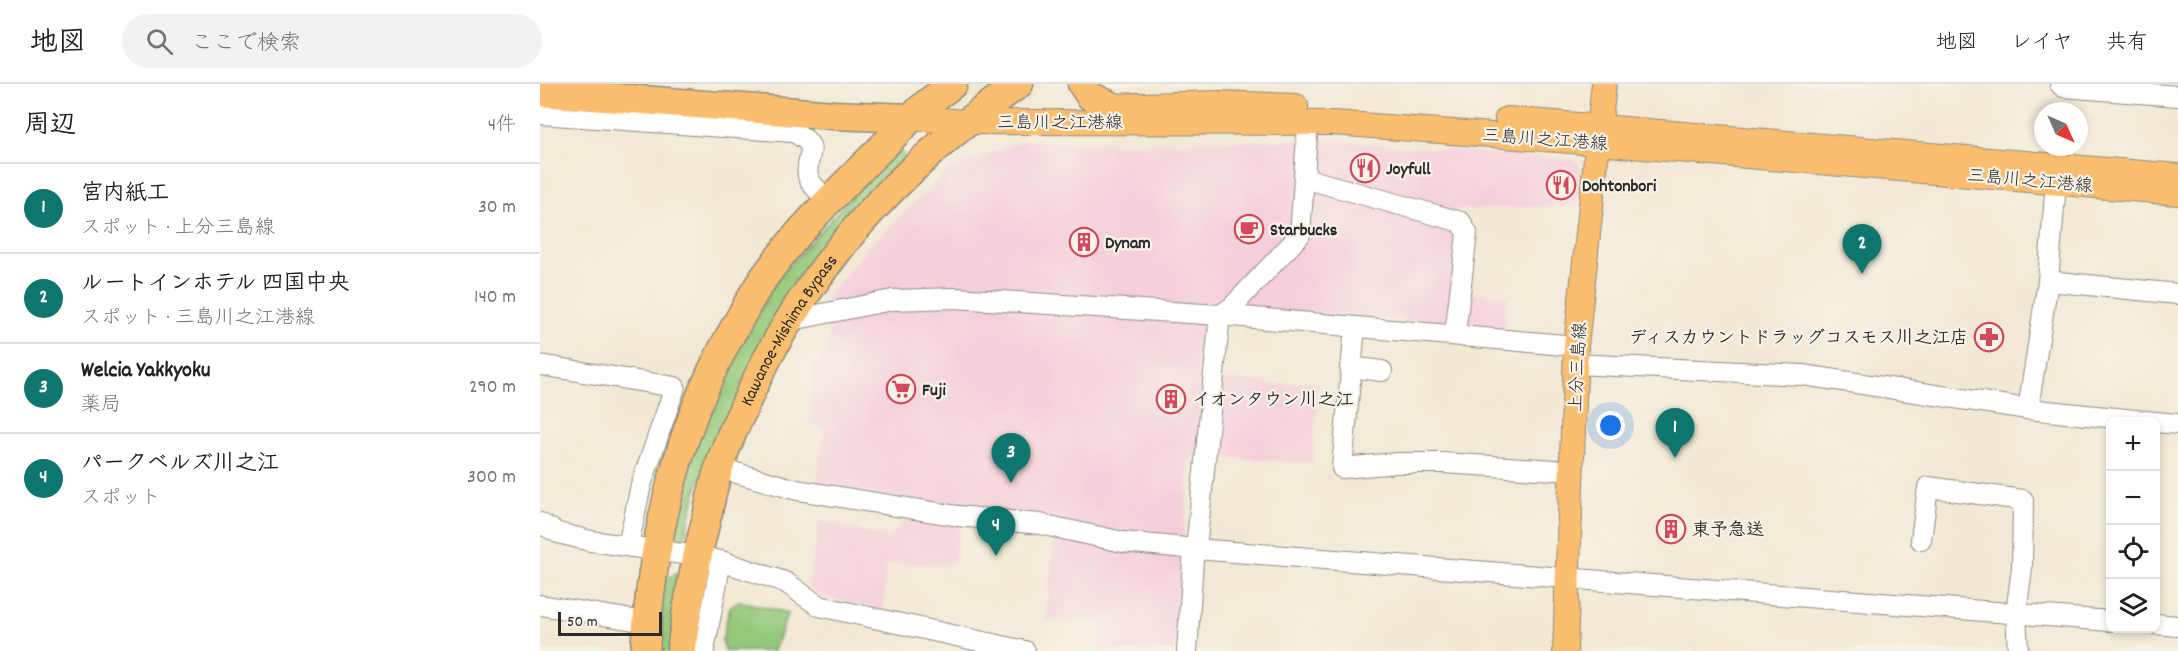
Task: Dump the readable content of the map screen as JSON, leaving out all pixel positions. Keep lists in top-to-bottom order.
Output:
{
  "streets": {
    "highway": ["Kawanoe-Mishima Bypass"],
    "main road": ["三島川之江港線", "上分三島線"]
  },
  "crossings": [
    ["三島川之江港線", "Kawanoe-Mishima Bypass"],
    ["三島川之江港線", "上分三島線"]
  ],
  "places": {
    "restaurant": ["Joyfull", "Dohtonbori"],
    "cafe": ["Starbucks"],
    "building": ["Dynam", "イオンタウン川之江", "東予急送"],
    "pharmacy": ["ディスカウントドラッグコスモス川之江店"],
    "supermarket": ["Fuji"]
  },
  "scale_bar": "50 m",
  "north": "bottom right",
  "page": {
    "header": "地図",
    "search": "ここで検索",
    "nav": ["地図", "レイヤ", "共有"],
    "heading": ["周辺", "4件"],
    "list": [
      {
        "mark": "1",
        "name": "宮内紙工",
        "note": "スポット · 上分三島線",
        "value": "30 m"
      },
      {
        "mark": "2",
        "name": "ルートインホテル 四国中央",
        "note": "スポット · 三島川之江港線",
        "value": "140 m"
      },
      {
        "mark": "3",
        "name": "Welcia Yakkyoku",
        "note": "薬局",
        "value": "290 m"
      },
      {
        "mark": "4",
        "name": "パークベルズ川之江",
        "note": "スポット",
        "value": "300 m"
      }
    ],
    "pins": [
      "2",
      "1",
      "3",
      "4"
    ],
    "map_buttons": ["+", "−"],
    "scale": "50 m"
  }
}
